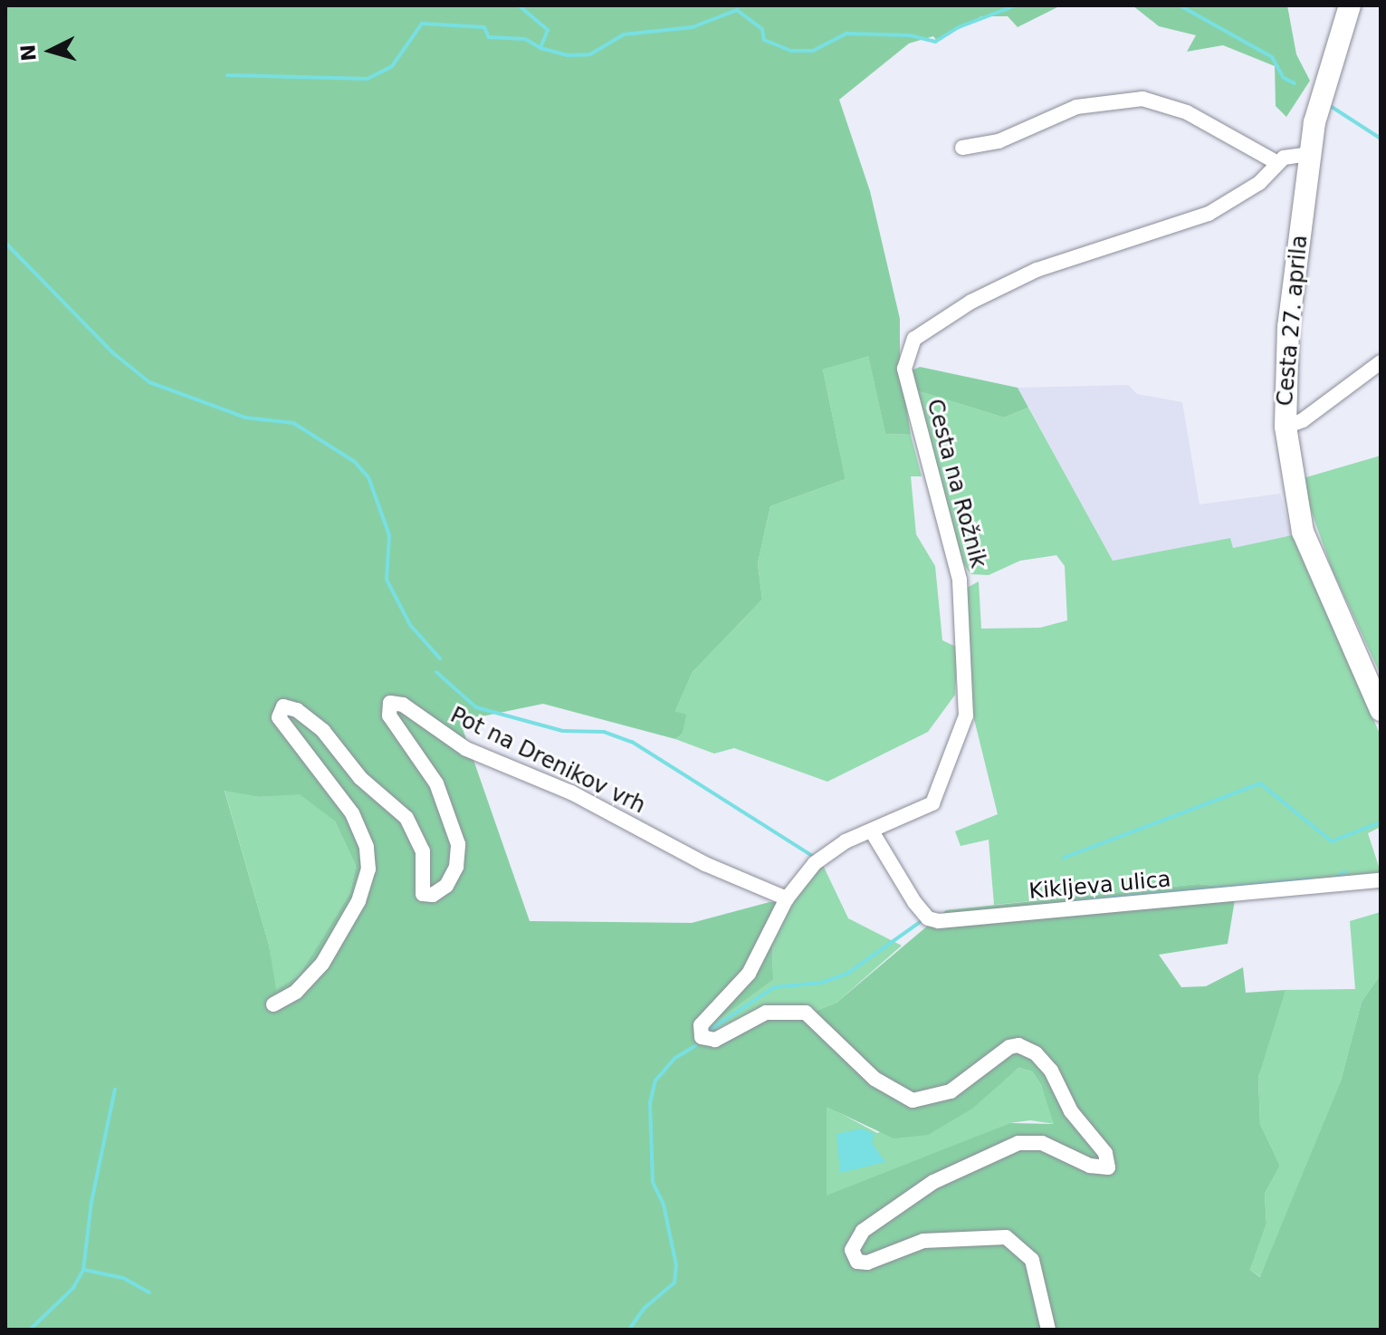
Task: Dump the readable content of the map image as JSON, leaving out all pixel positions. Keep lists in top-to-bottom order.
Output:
{
  "streets": {
    "main road": ["Cesta 27. aprila"],
    "street": ["Cesta na Rožnik", "Pot na Drenikov vrh", "Kikljeva ulica"]
  },
  "crossings": [
    ["Cesta 27. aprila", "Cesta na Rožnik"],
    ["Cesta na Rožnik", "Pot na Drenikov vrh"],
    ["Cesta na Rožnik", "Kikljeva ulica"]
  ],
  "north": "left"
}
